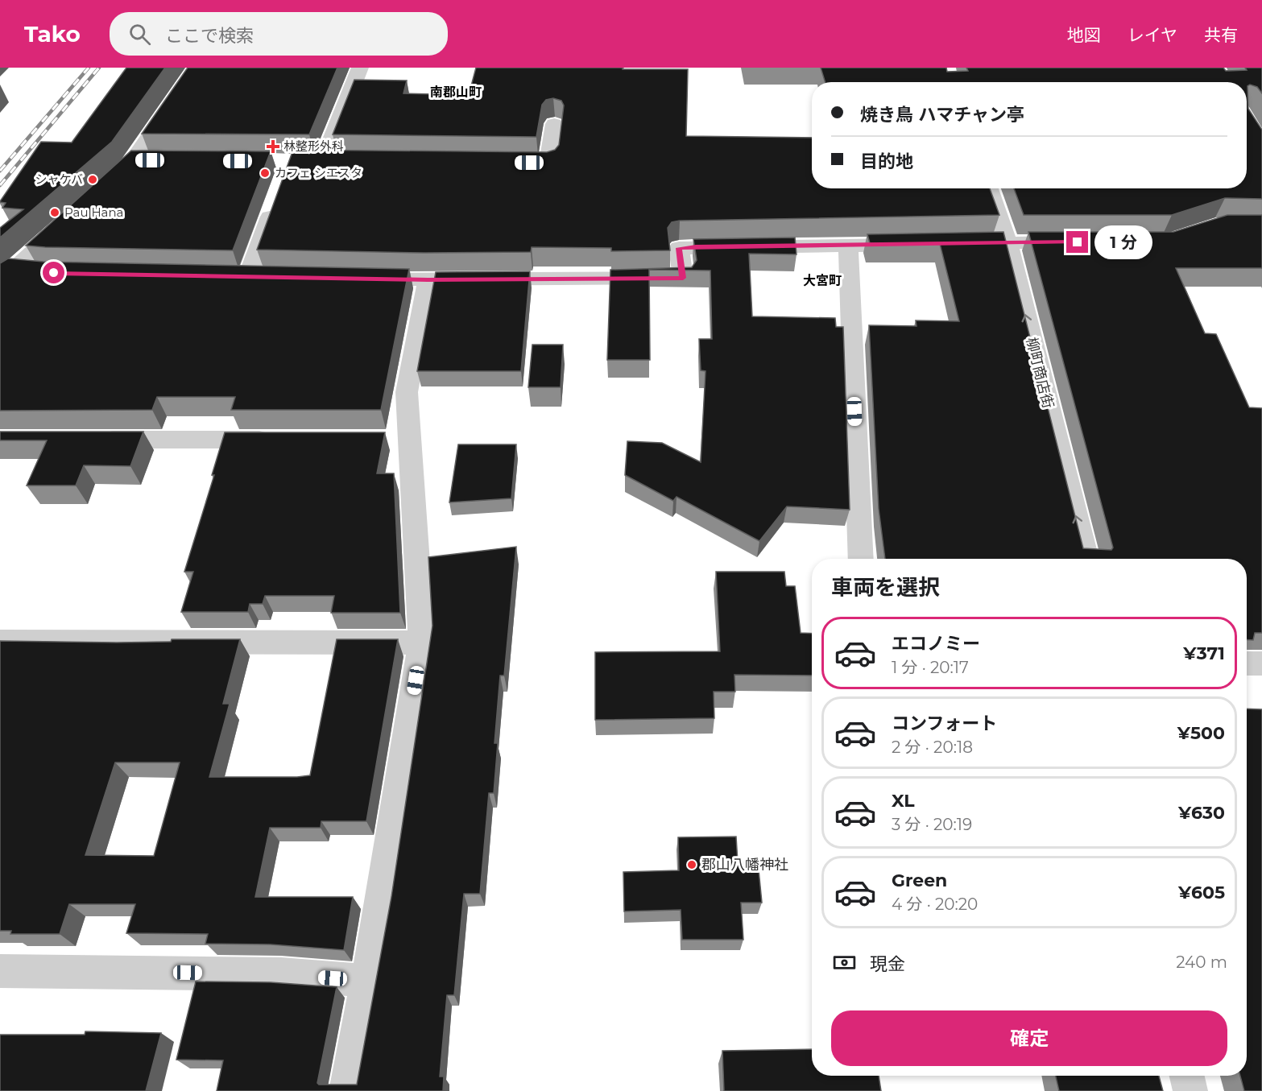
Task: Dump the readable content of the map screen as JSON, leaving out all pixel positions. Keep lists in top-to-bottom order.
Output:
{
  "streets": {
    "street": ["柳町商店街"]
  },
  "districts": ["南郡山町", "大宮町"],
  "places": {
    "health": ["林整形外科"],
    "other": [
      "カフェ シエスタ",
      "シャケバ",
      "Pau Hana",
      "郡山八幡神社"
    ]
  },
  "page": {
    "header": "Tako",
    "search": "ここで検索",
    "nav": ["地図", "レイヤ", "共有"],
    "banner": ["焼き鳥 ハマチャン亭", "目的地"],
    "bubble": "1 分",
    "heading": "車両を選択",
    "list": [
      {
        "name": "エコノミー",
        "note": "1 分 · 20:17",
        "value": "¥371"
      },
      {
        "name": "コンフォート",
        "note": "2 分 · 20:18",
        "value": "¥500"
      },
      {
        "name": "XL",
        "note": "3 分 · 20:19",
        "value": "¥630"
      },
      {
        "name": "Green",
        "note": "4 分 · 20:20",
        "value": "¥605"
      }
    ],
    "pay": ["現金", "240 m"],
    "buttons": "確定"
  }
}
